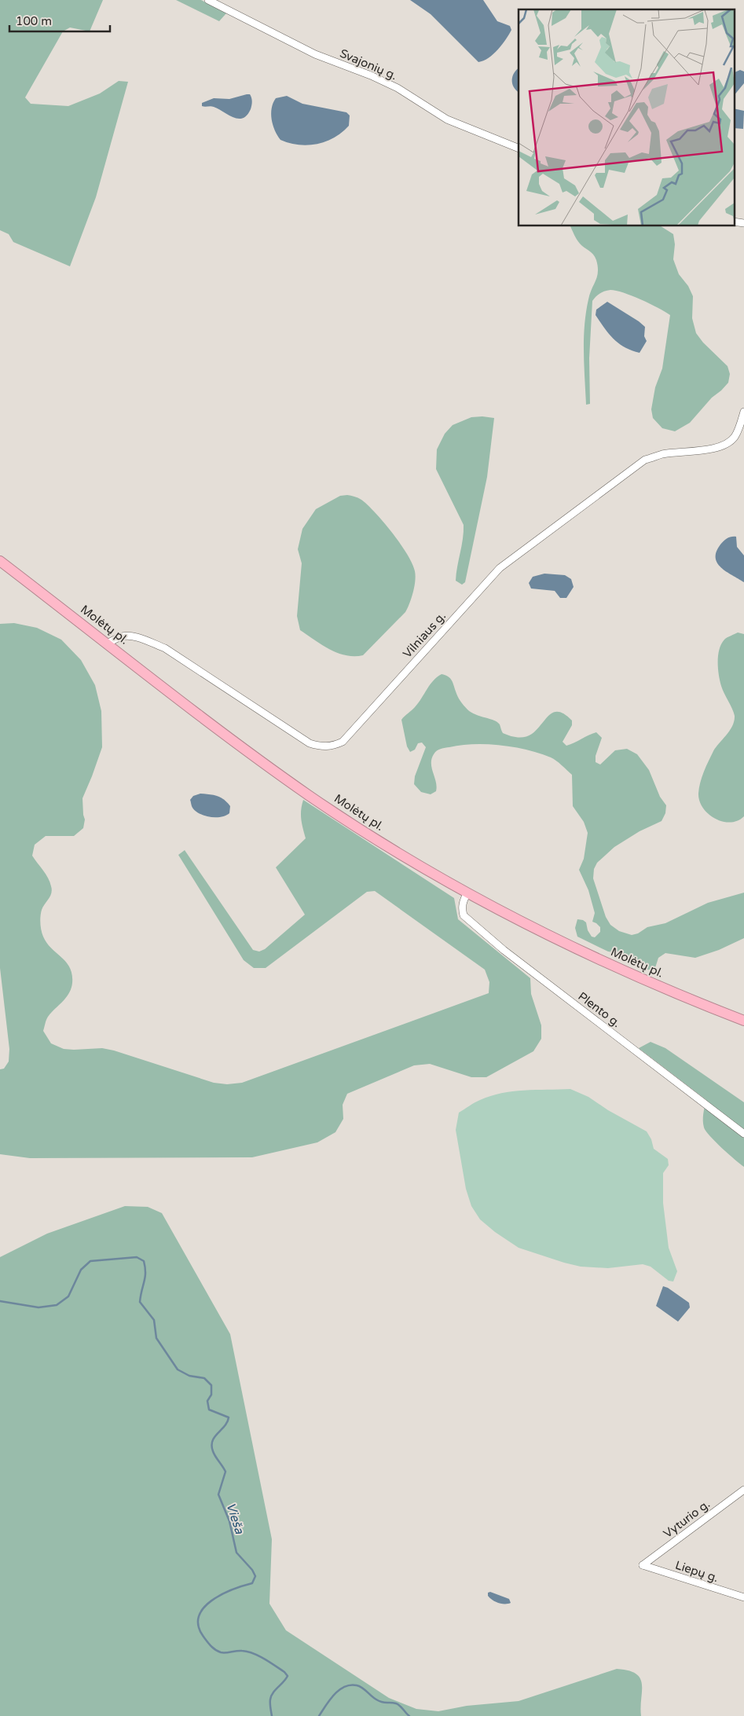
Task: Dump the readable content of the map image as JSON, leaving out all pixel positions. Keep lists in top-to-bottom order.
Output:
{
  "streets": {
    "highway": ["Molėtų pl."],
    "street": [
      "Svajonių g.",
      "Vilniaus g.",
      "Plento g.",
      "Vyturio g.",
      "Liepų g."
    ]
  },
  "crossings": [
    ["Molėtų pl.", "Vilniaus g."],
    ["Molėtų pl.", "Plento g."],
    ["Vyturio g.", "Liepų g."]
  ],
  "water": ["Vieša"],
  "scale_bar": "100 m"
}
